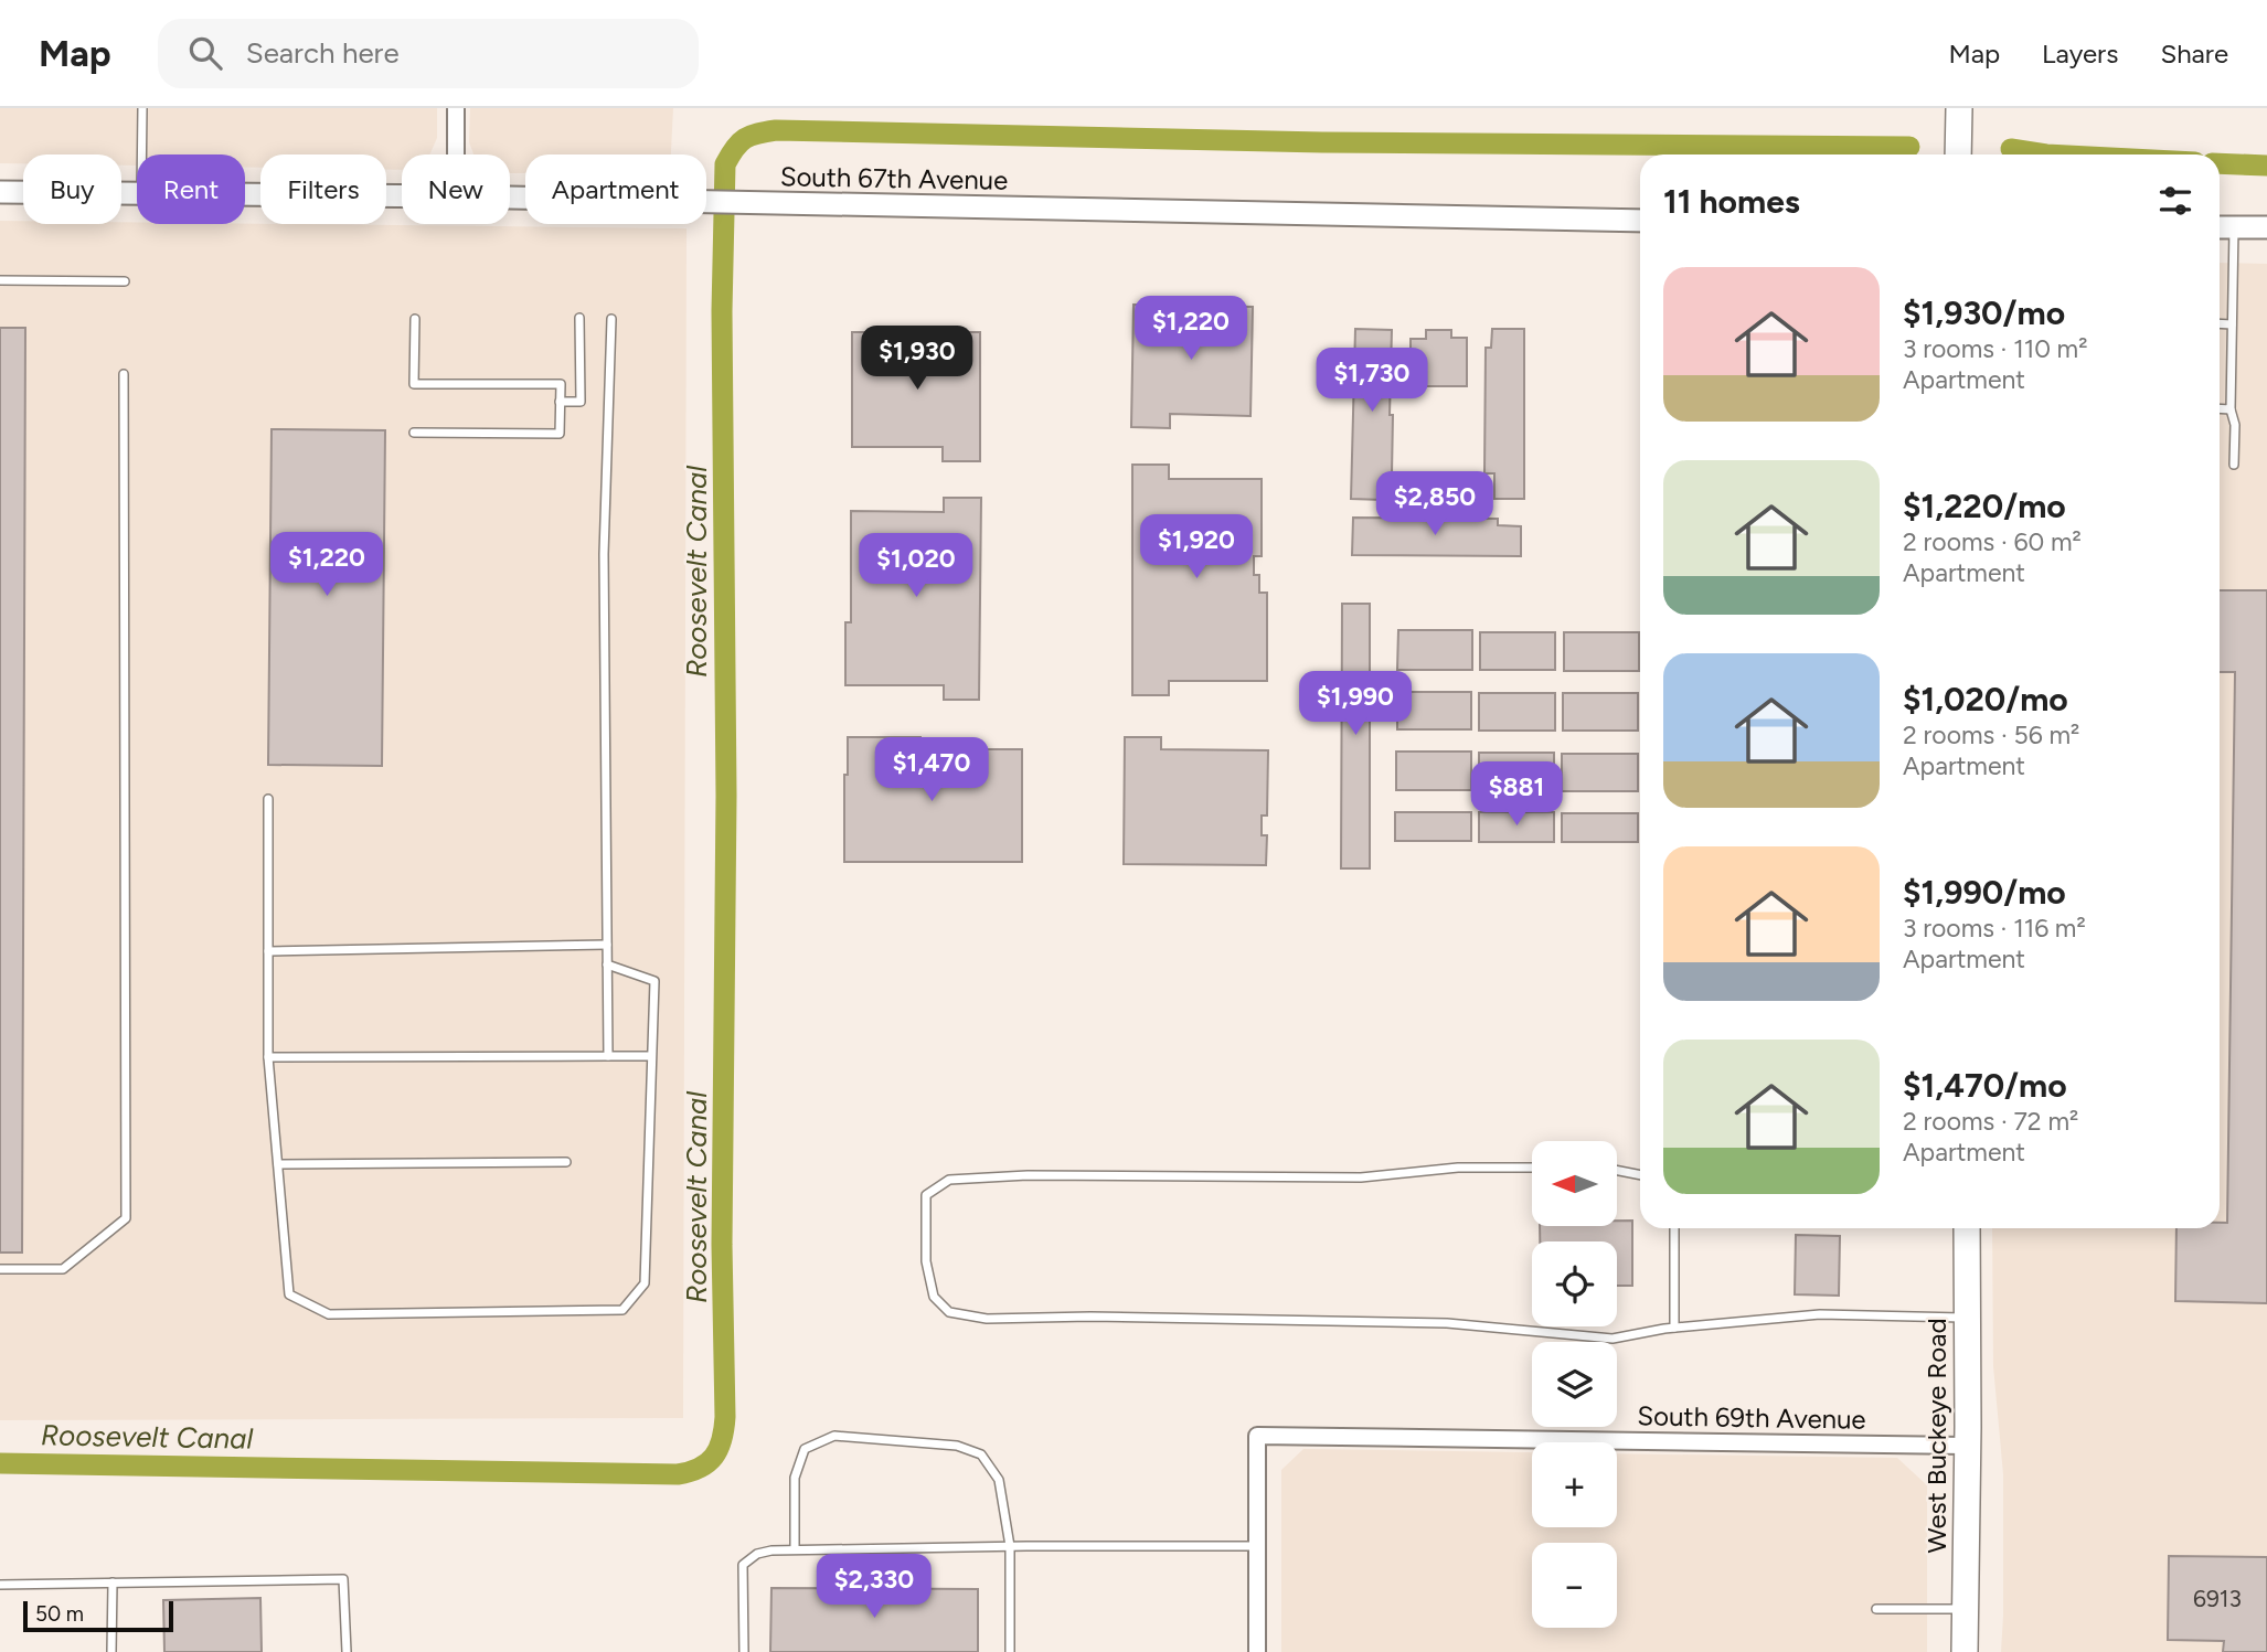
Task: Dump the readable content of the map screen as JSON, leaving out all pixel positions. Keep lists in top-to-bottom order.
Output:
{
  "streets": {
    "main road": ["South 67th Avenue", "West Buckeye Road"],
    "street": ["South 69th Avenue"]
  },
  "crossings": [
    ["South 69th Avenue", "West Buckeye Road"]
  ],
  "water": ["Roosevelt Canal"],
  "house_numbers": ["6913"],
  "scale_bar": "50 m",
  "north": "left",
  "page": {
    "header": "Map",
    "search": "Search here",
    "nav": ["Map", "Layers", "Share"],
    "chip": [
      "Buy",
      "Rent",
      "Filters",
      "New",
      "Apartment"
    ],
    "heading": "11 homes",
    "list": [
      {
        "name": "$1,930/mo",
        "note": "3 rooms · 110 m² · Apartment"
      },
      {
        "name": "$1,220/mo",
        "note": "2 rooms · 60 m² · Apartment"
      },
      {
        "name": "$1,020/mo",
        "note": "2 rooms · 56 m² · Apartment"
      },
      {
        "name": "$1,990/mo",
        "note": "3 rooms · 116 m² · Apartment"
      },
      {
        "name": "$1,470/mo",
        "note": "2 rooms · 72 m² · Apartment"
      }
    ],
    "price": [
      "$1,220",
      "$1,930",
      "$1,730",
      "$2,850",
      "$1,920",
      "$1,220",
      "$1,020",
      "$1,990",
      "$1,470",
      "$881",
      "$2,330"
    ],
    "map_buttons": ["+", "−"],
    "scale": "50 m"
  }
}
